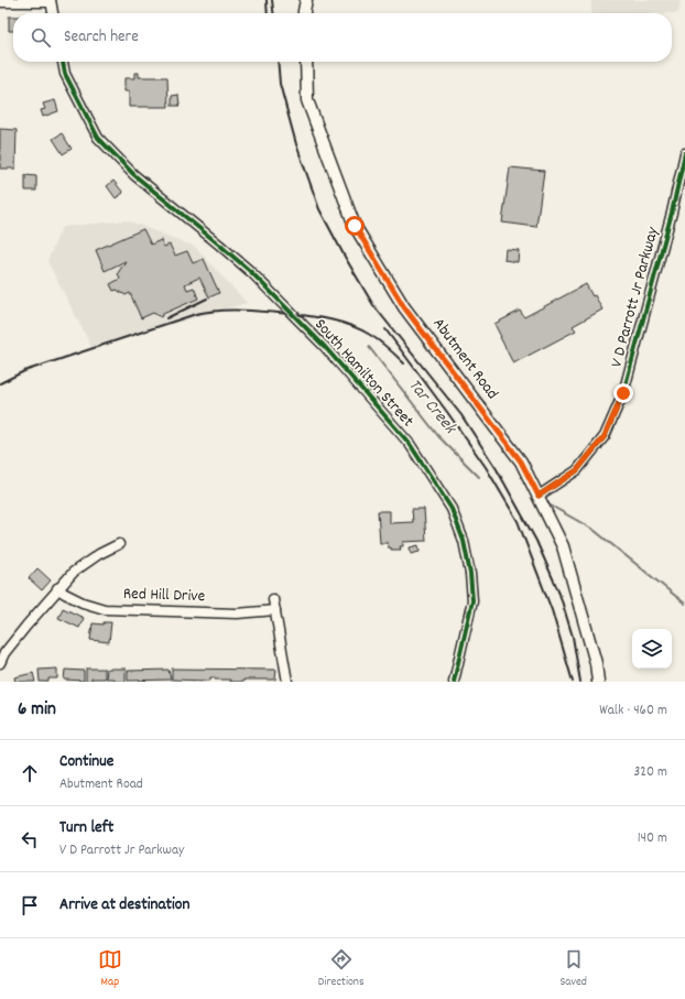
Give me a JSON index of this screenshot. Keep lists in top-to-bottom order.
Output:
{
  "streets": {
    "main road": ["Abutment Road"],
    "street": ["V D Parrott Jr Parkway", "South Hamilton Street", "Red Hill Drive"]
  },
  "crossings": [
    ["V D Parrott Jr Parkway", "Abutment Road"]
  ],
  "water": ["Tar Creek"],
  "page": {
    "search": "Search here",
    "heading": ["6 min", "Walk · 460 m"],
    "list": [
      ["Continue", "Abutment Road", "320 m"],
      ["Turn left", "V D Parrott Jr Parkway", "140 m"],
      "Arrive at destination"
    ],
    "nav": ["Map", "Directions", "Saved"]
  }
}
